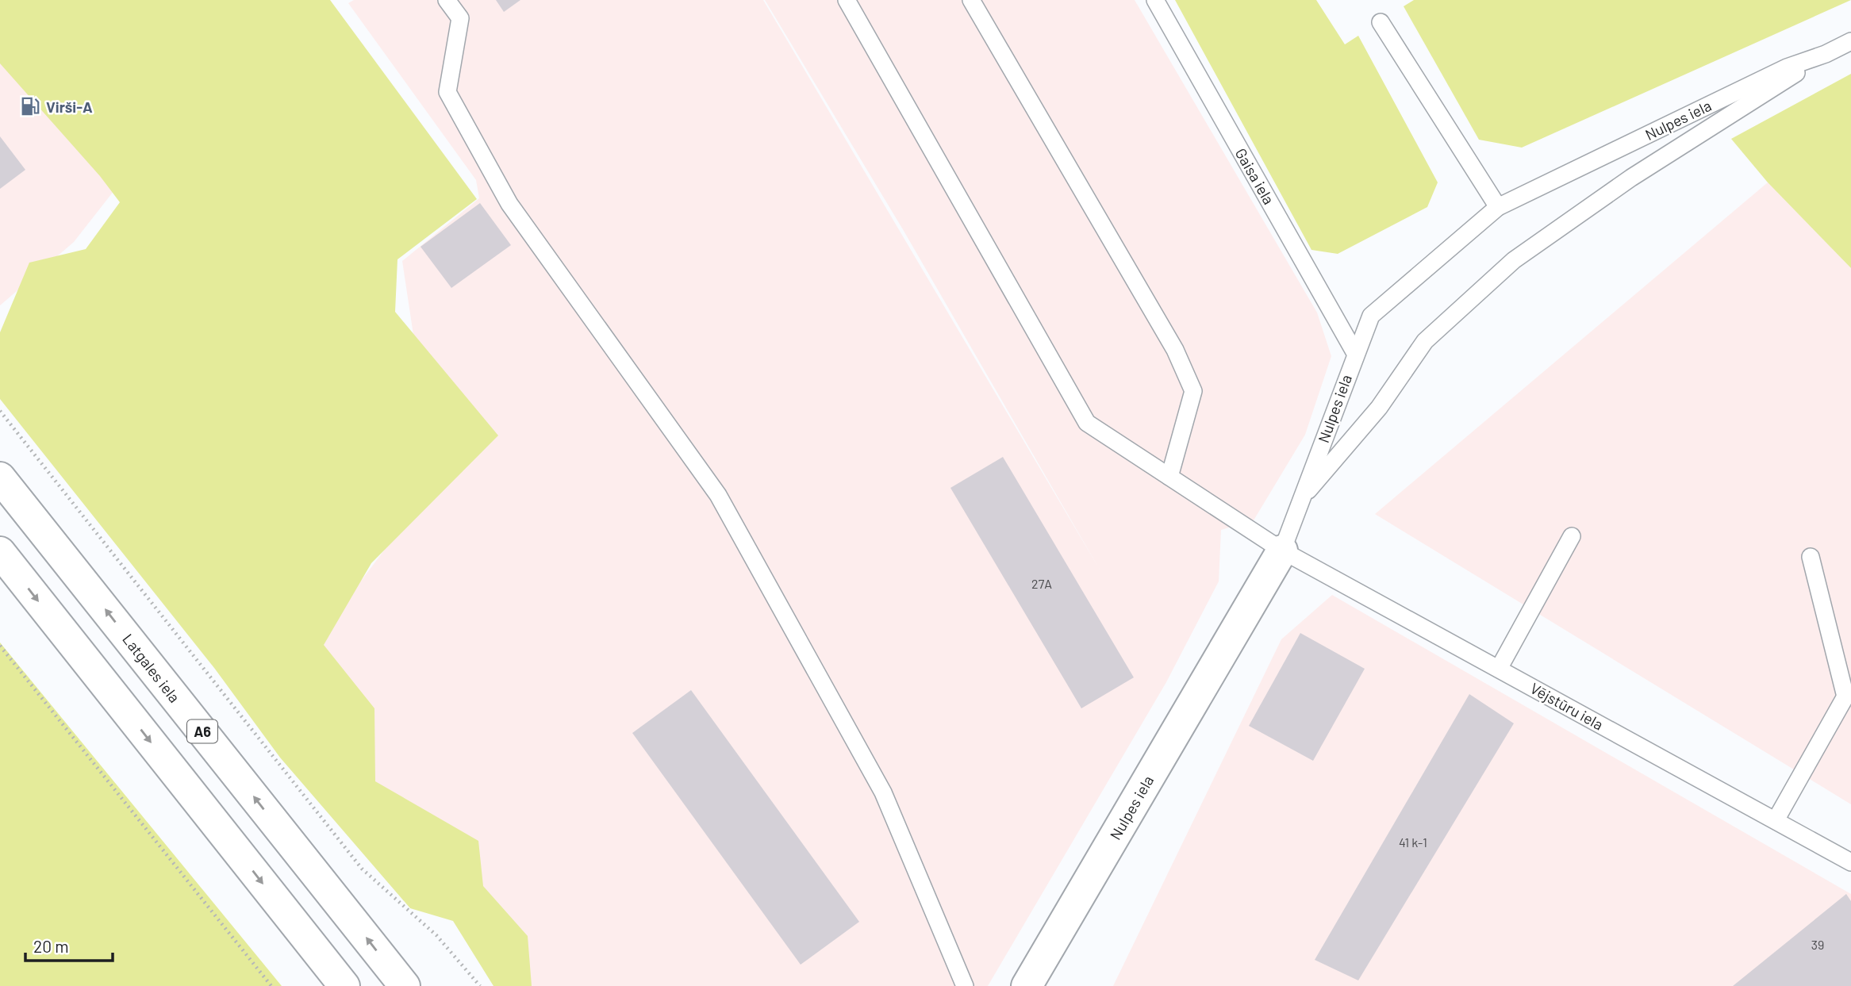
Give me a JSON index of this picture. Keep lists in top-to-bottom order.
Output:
{
  "streets": {
    "main road": ["Nulpes iela", "Latgales iela", "A6"],
    "lane": ["Gaisa iela", "Vējstūru iela"]
  },
  "crossings": [
    ["Nulpes iela", "Gaisa iela"],
    ["Nulpes iela", "Vējstūru iela"]
  ],
  "places": {
    "fuel station": ["Virši-A"]
  },
  "house_numbers": ["27A", "41 k-1", "39"],
  "scale_bar": "20 m"
}
